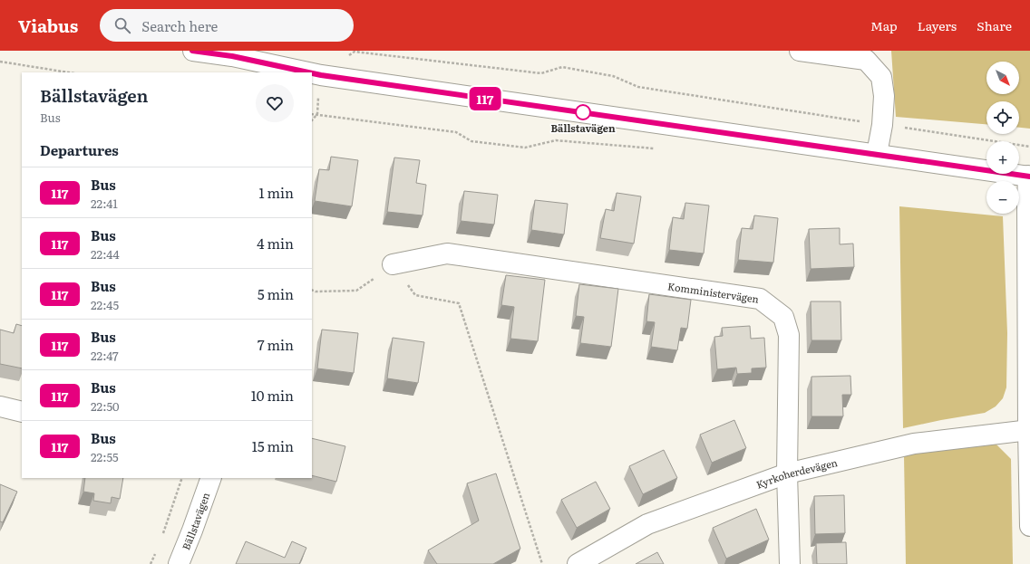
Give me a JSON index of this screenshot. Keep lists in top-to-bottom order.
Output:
{
  "streets": {
    "street": ["Komministervägen", "Kyrkoherdevägen", "Bällstavägen"]
  },
  "crossings": [
    ["Komministervägen", "Kyrkoherdevägen"]
  ],
  "places": ["Bällstavägen"],
  "lines": ["bus line 117"],
  "north": "bottom right",
  "page": {
    "header": "Viabus",
    "search": "Search here",
    "nav": ["Map", "Layers", "Share"],
    "on_map": "117",
    "map_buttons": ["+", "−"],
    "heading": [
      ["Bällstavägen", "Bus"],
      "Departures"
    ],
    "list": [
      {
        "mark": "117",
        "name": "Bus",
        "note": "22:41",
        "value": "1 min"
      },
      {
        "mark": "117",
        "name": "Bus",
        "note": "22:44",
        "value": "4 min"
      },
      {
        "mark": "117",
        "name": "Bus",
        "note": "22:45",
        "value": "5 min"
      },
      {
        "mark": "117",
        "name": "Bus",
        "note": "22:47",
        "value": "7 min"
      },
      {
        "mark": "117",
        "name": "Bus",
        "note": "22:50",
        "value": "10 min"
      },
      {
        "mark": "117",
        "name": "Bus",
        "note": "22:55",
        "value": "15 min"
      }
    ]
  }
}
